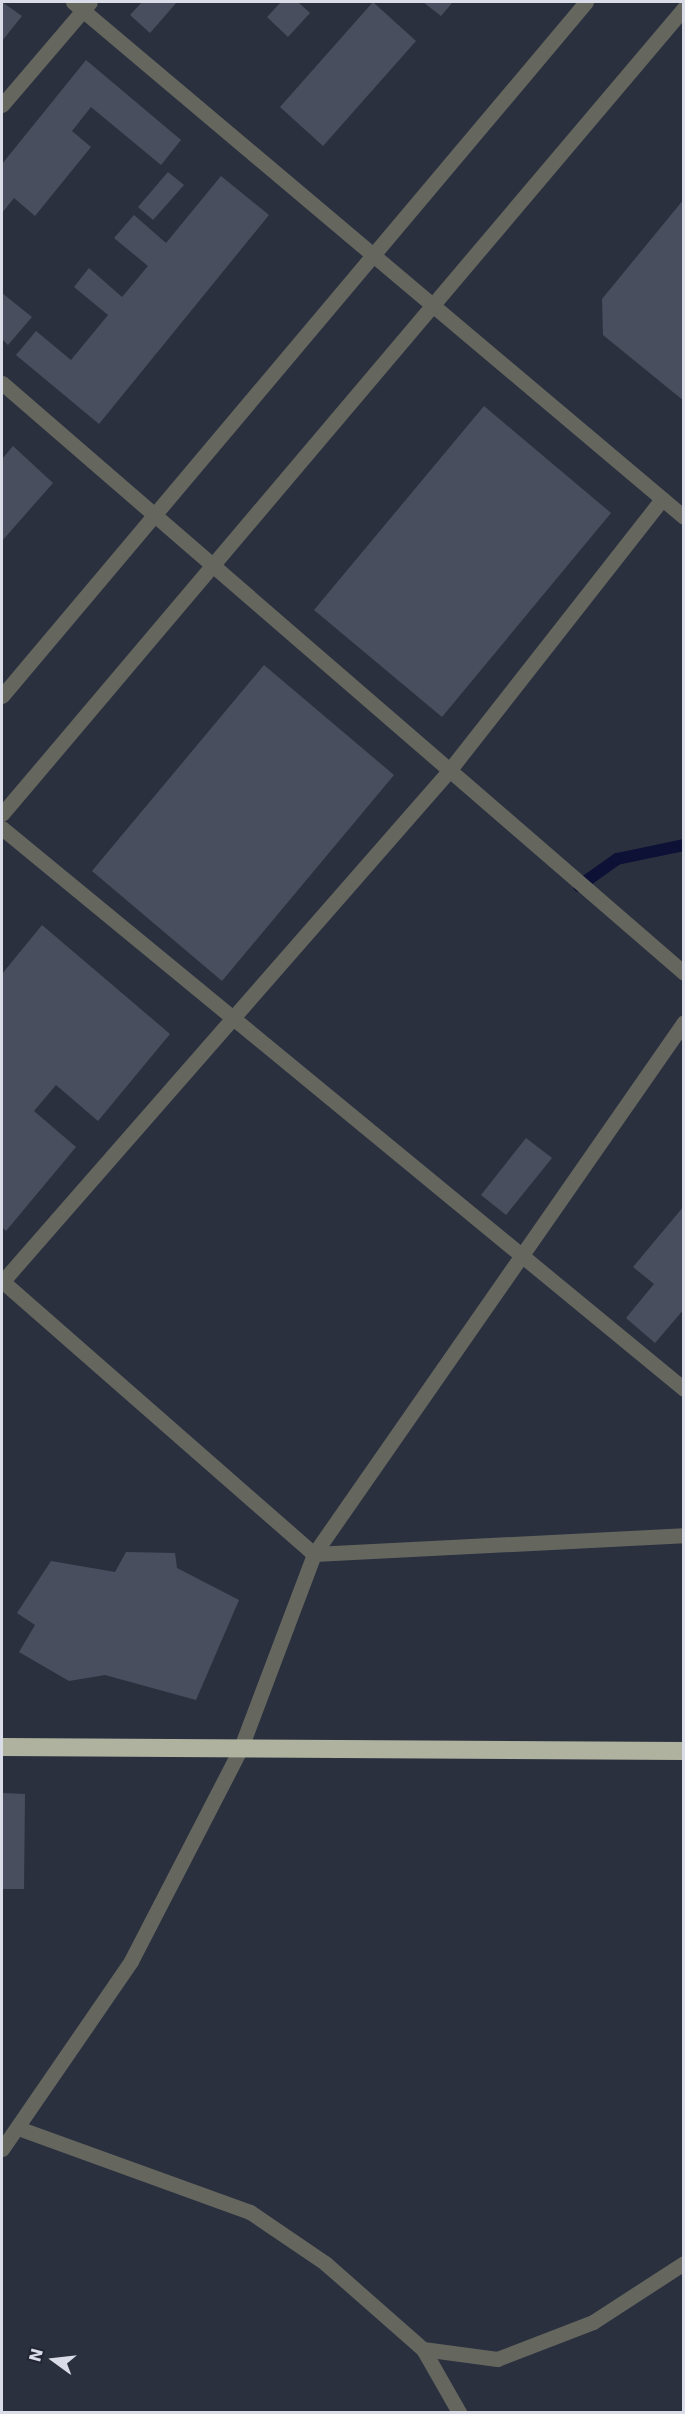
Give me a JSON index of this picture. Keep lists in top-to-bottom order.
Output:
{
  "north": "left"
}
